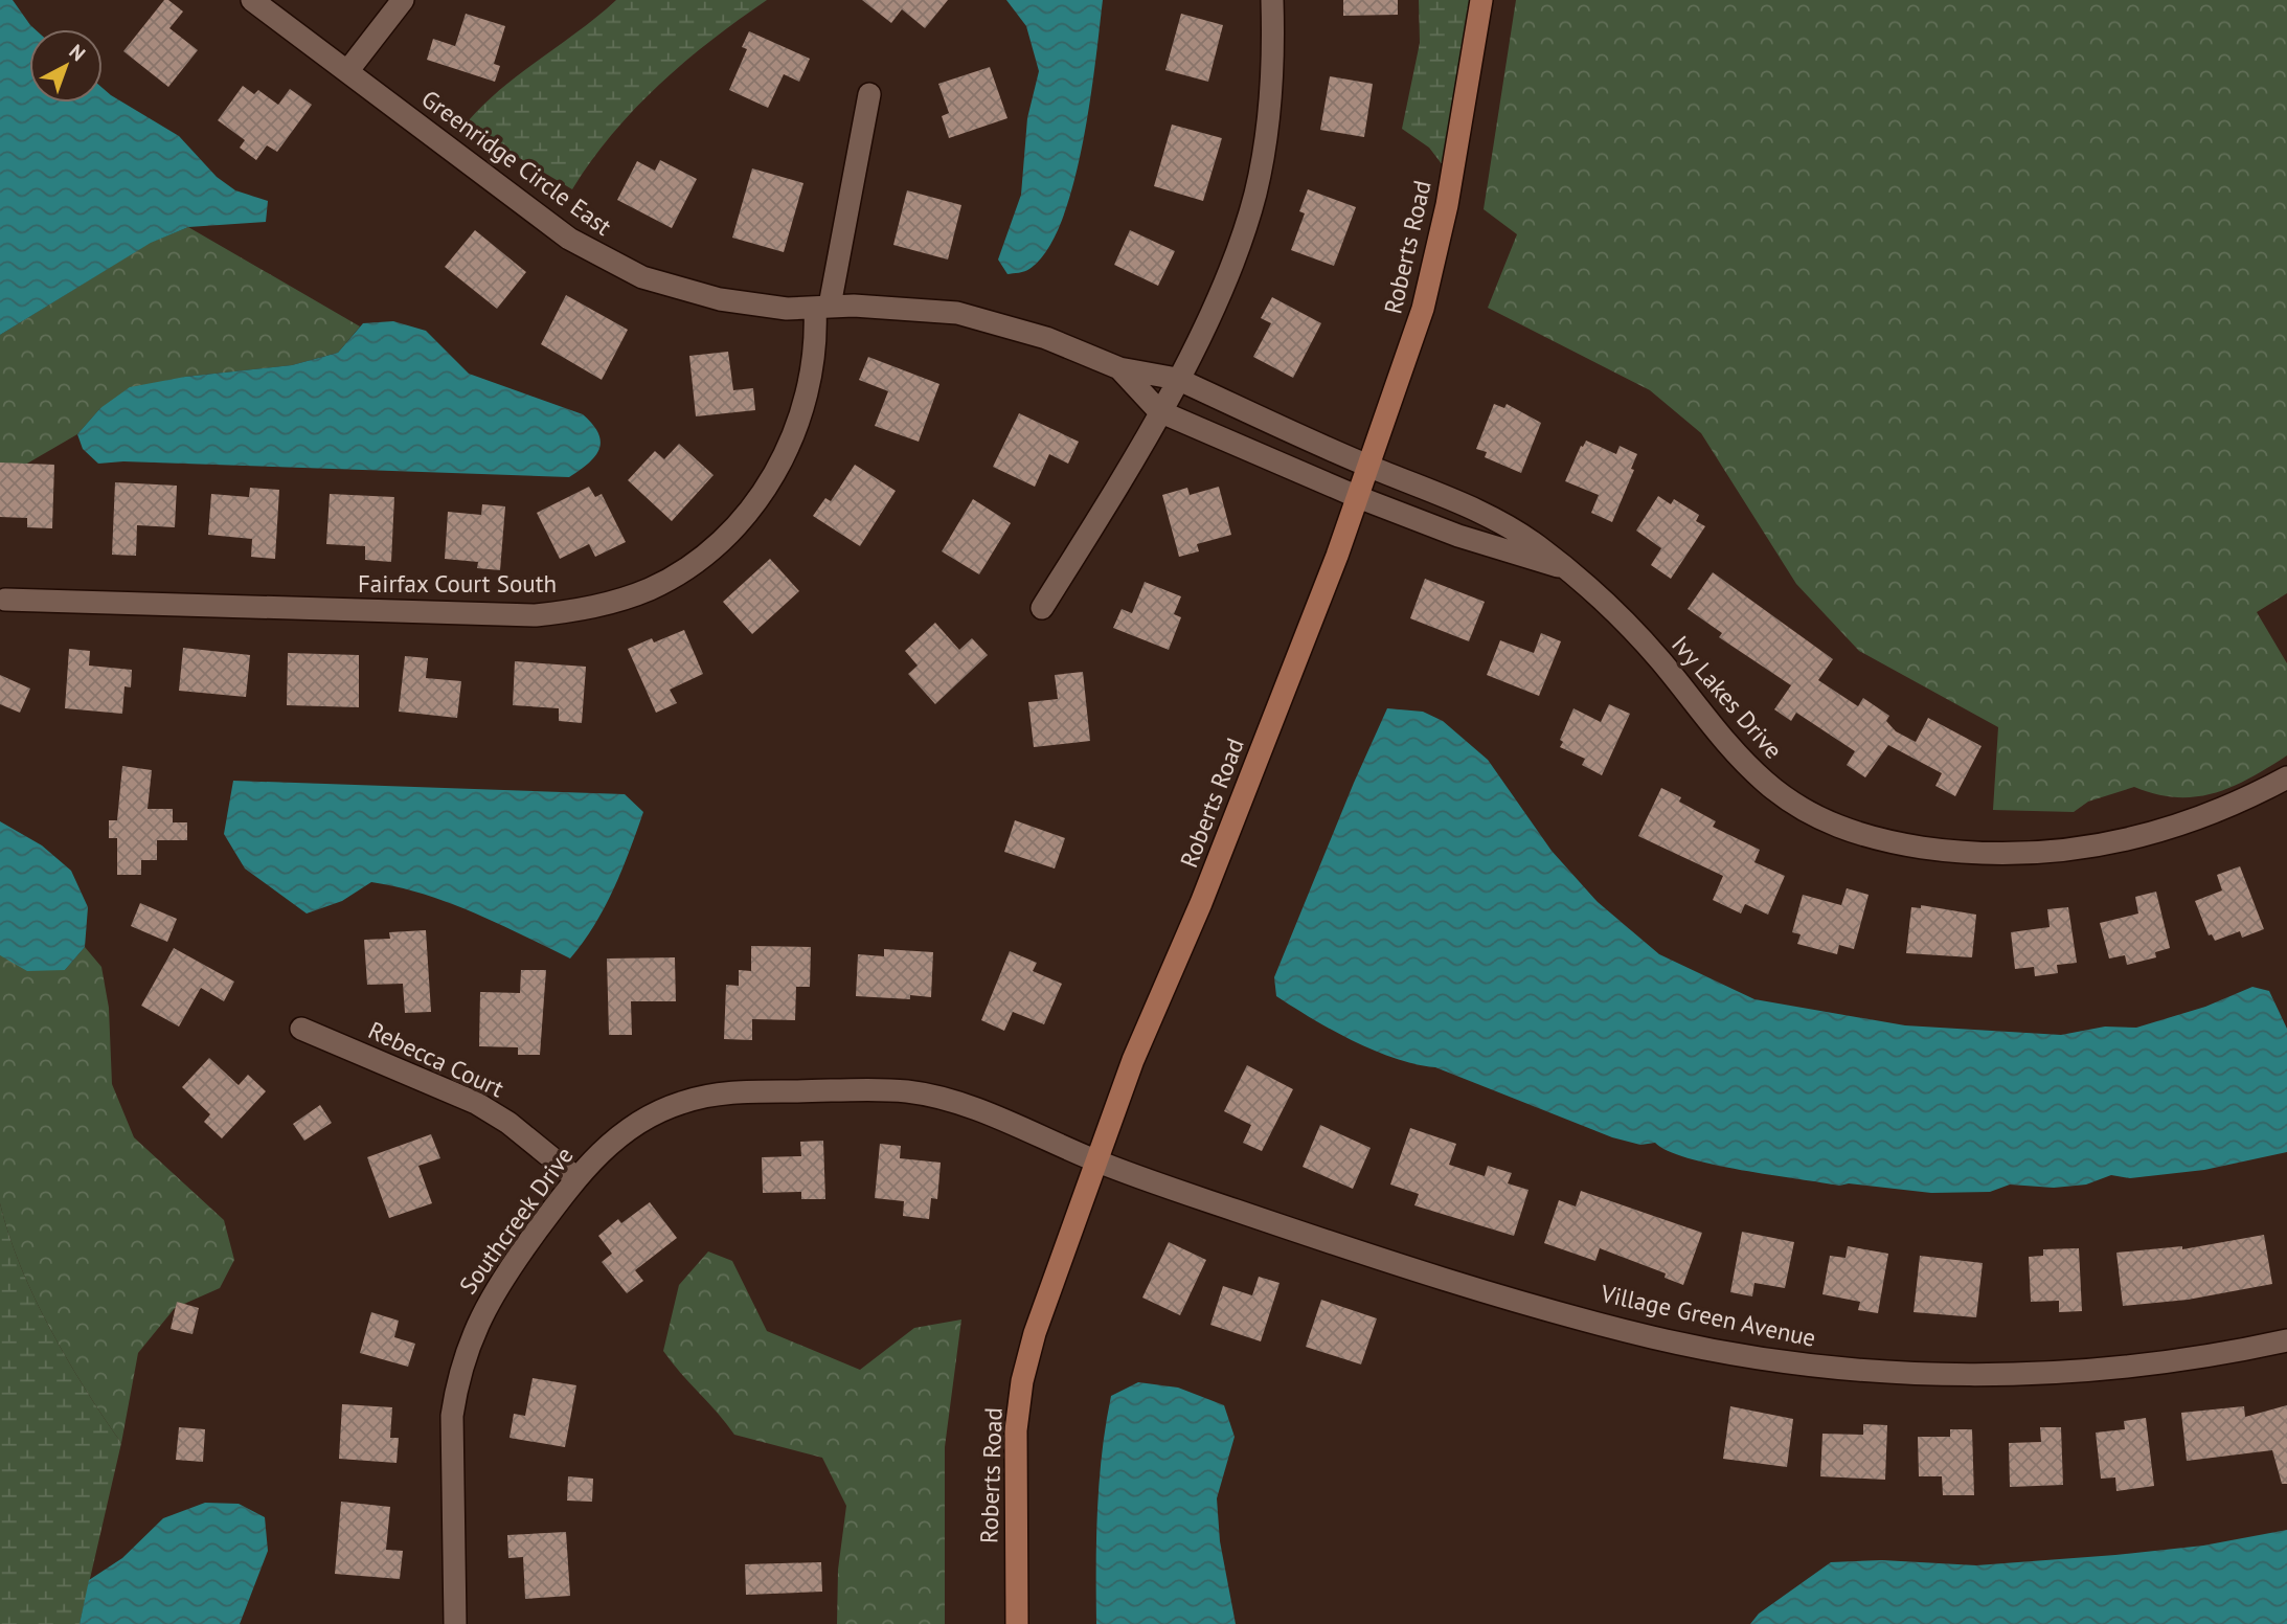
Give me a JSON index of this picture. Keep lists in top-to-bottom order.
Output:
{
  "streets": {
    "main road": ["Roberts Road"],
    "street": [
      "Greenridge Circle East",
      "Fairfax Court South",
      "Ivy Lakes Drive",
      "Rebecca Court",
      "Southcreek Drive",
      "Village Green Avenue"
    ]
  },
  "crossings": [
    ["Greenridge Circle East", "Roberts Road"],
    ["Greenridge Circle East", "Fairfax Court South"],
    ["Greenridge Circle East", "Ivy Lakes Drive"],
    ["Roberts Road", "Ivy Lakes Drive"],
    ["Roberts Road", "Southcreek Drive"],
    ["Roberts Road", "Village Green Avenue"],
    ["Rebecca Court", "Southcreek Drive"],
    ["Southcreek Drive", "Village Green Avenue"]
  ],
  "north": "top right"
}
